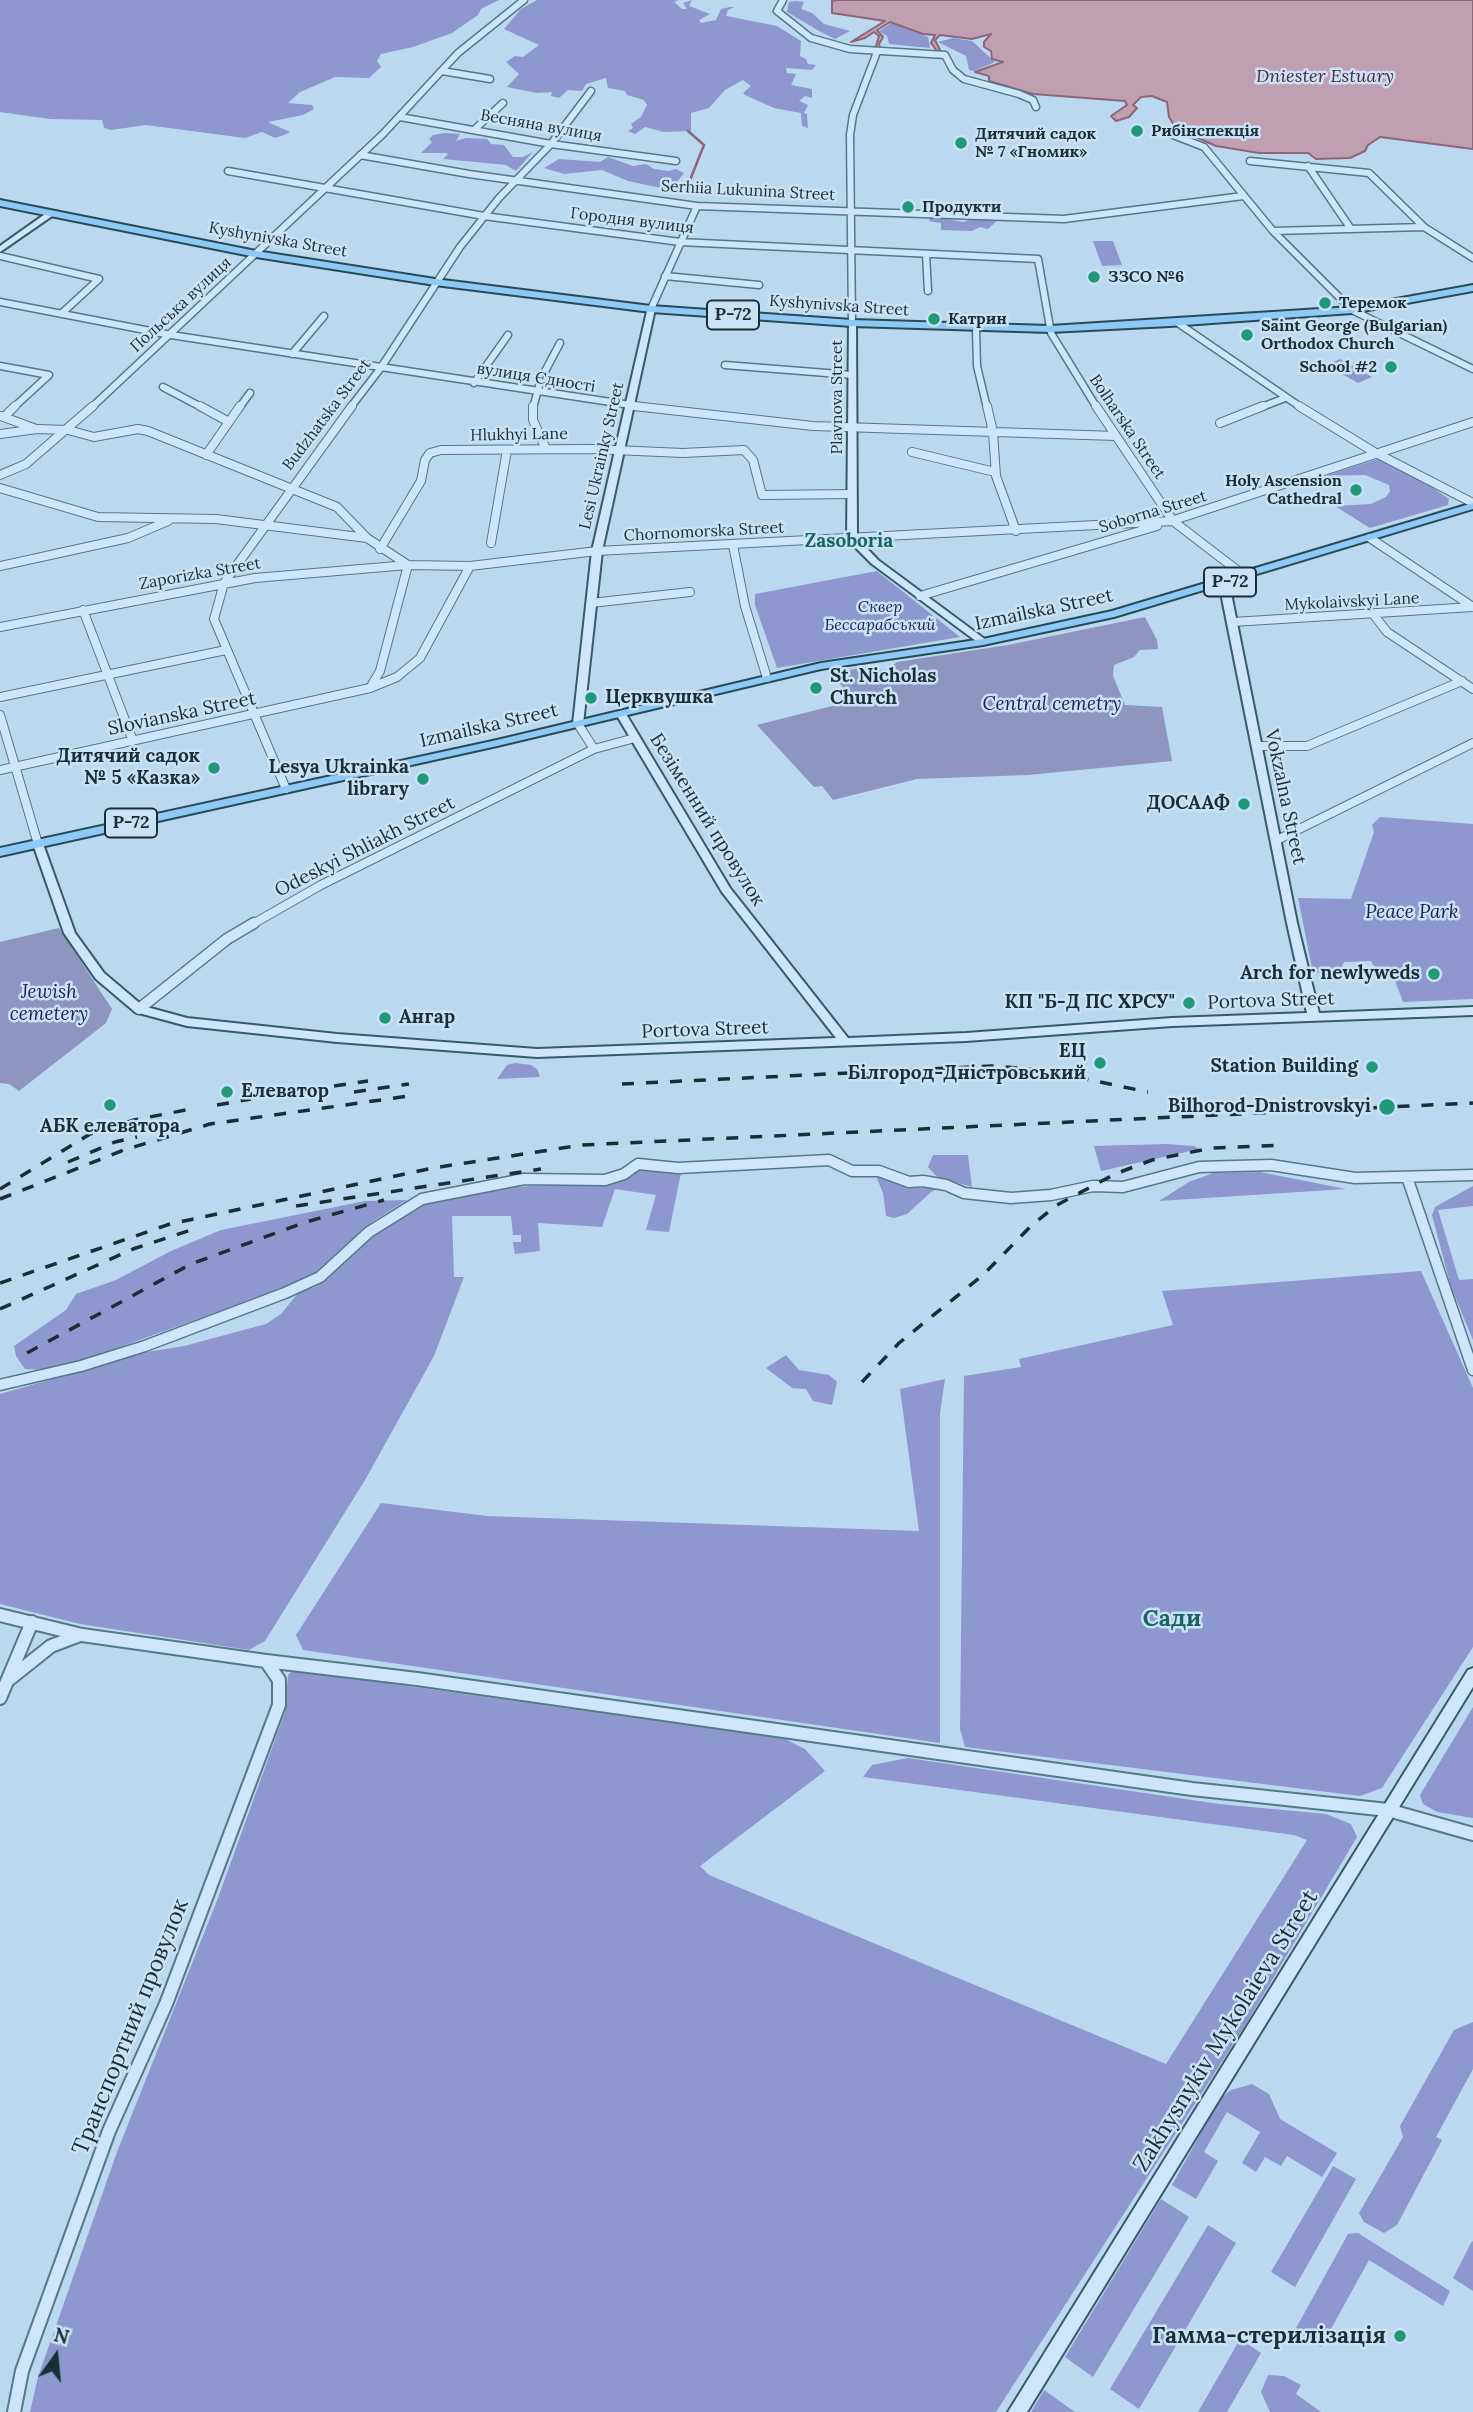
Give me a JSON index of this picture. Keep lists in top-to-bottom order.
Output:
{
  "streets": {
    "main road": ["Kyshynivska Street", "Р-72", "Izmailska Street"],
    "street": [
      "Весняна вулиця",
      "Serhiia Lukunina Street",
      "Городня вулиця",
      "Польська вулиця",
      "вулиця Єдності",
      "Plavnova Street",
      "Budzhatska Street",
      "Bolharska Street",
      "Hlukhyi Lane",
      "Lesi Ukrainky Street",
      "Soborna Street",
      "Chornomorska Street",
      "Zaporizka Street",
      "Mykolaivskyi Lane",
      "Slovianska Street",
      "Vokzalna Street",
      "Безіменний провулок",
      "Odeskyi Shliakh Street",
      "Portova Street",
      "Транспортний провулок",
      "Zakhysnykiv Mykolaieva Street"
    ]
  },
  "crossings": [
    ["Весняна вулиця", "Польська вулиця"],
    ["Весняна вулиця", "Budzhatska Street"],
    ["Serhiia Lukunina Street", "Польська вулиця"],
    ["Serhiia Lukunina Street", "Plavnova Street"],
    ["Serhiia Lukunina Street", "Budzhatska Street"],
    ["Serhiia Lukunina Street", "Lesi Ukrainky Street"],
    ["Городня вулиця", "Польська вулиця"],
    ["Городня вулиця", "Plavnova Street"],
    ["Городня вулиця", "Budzhatska Street"],
    ["Городня вулиця", "Bolharska Street"],
    ["Городня вулиця", "Lesi Ukrainky Street"],
    ["Kyshynivska Street", "Польська вулиця"],
    ["Kyshynivska Street", "Plavnova Street"],
    ["Kyshynivska Street", "Budzhatska Street"],
    ["Kyshynivska Street", "Bolharska Street"],
    ["Kyshynivska Street", "Lesi Ukrainky Street"],
    ["Польська вулиця", "вулиця Єдності"],
    ["Польська вулиця", "Chornomorska Street"],
    ["вулиця Єдності", "Plavnova Street"],
    ["вулиця Єдності", "Budzhatska Street"],
    ["вулиця Єдності", "Bolharska Street"],
    ["вулиця Єдності", "Lesi Ukrainky Street"],
    ["Plavnova Street", "Hlukhyi Lane"],
    ["Plavnova Street", "Chornomorska Street"],
    ["Budzhatska Street", "Chornomorska Street"],
    ["Budzhatska Street", "Zaporizka Street"],
    ["Budzhatska Street", "Izmailska Street"],
    ["Budzhatska Street", "Slovianska Street"],
    ["Bolharska Street", "Soborna Street"],
    ["Bolharska Street", "Chornomorska Street"],
    ["Bolharska Street", "Izmailska Street"],
    ["Hlukhyi Lane", "Lesi Ukrainky Street"],
    ["Hlukhyi Lane", "Chornomorska Street"],
    ["Lesi Ukrainky Street", "Chornomorska Street"],
    ["Lesi Ukrainky Street", "Izmailska Street"],
    ["Soborna Street", "Chornomorska Street"],
    ["Chornomorska Street", "Zaporizka Street"],
    ["Chornomorska Street", "Slovianska Street"],
    ["Mykolaivskyi Lane", "Vokzalna Street"],
    ["Izmailska Street", "Vokzalna Street"],
    ["Izmailska Street", "Безіменний провулок"],
    ["Izmailska Street", "Portova Street"],
    ["Vokzalna Street", "Portova Street"],
    ["Безіменний провулок", "Odeskyi Shliakh Street"],
    ["Безіменний провулок", "Portova Street"],
    ["Odeskyi Shliakh Street", "Portova Street"]
  ],
  "districts": ["Zasoboria", "Сади"],
  "water": ["Dniester Estuary"],
  "parks": [
    "Сквер Бессарабський",
    "Central cemetry",
    "Peace Park",
    "Jewish cemetery"
  ],
  "places": [
    "Рибінспекція",
    "Дитячий садок № 7 «Гномик»",
    "Продукти",
    "ЗЗСО №6",
    "Теремок",
    "Катрин",
    "Saint George (Bulgarian) Orthodox Church",
    "School #2",
    "Holy Ascension Cathedral",
    "St. Nicholas Church",
    "Церквушка",
    "Дитячий садок № 5 «Казка»",
    "Lesya Ukrainka library",
    "ДОСААФ",
    "Arch for newlyweds",
    "КП \"Б-Д ПС ХРСУ\"",
    "Ангар",
    "ЕЦ Білгород-Дністровський",
    "Station Building",
    "Елеватор",
    "АБК елеватора",
    "Bilhorod-Dnistrovskyi",
    "Гамма-стерилізація"
  ],
  "north": "top"
}
